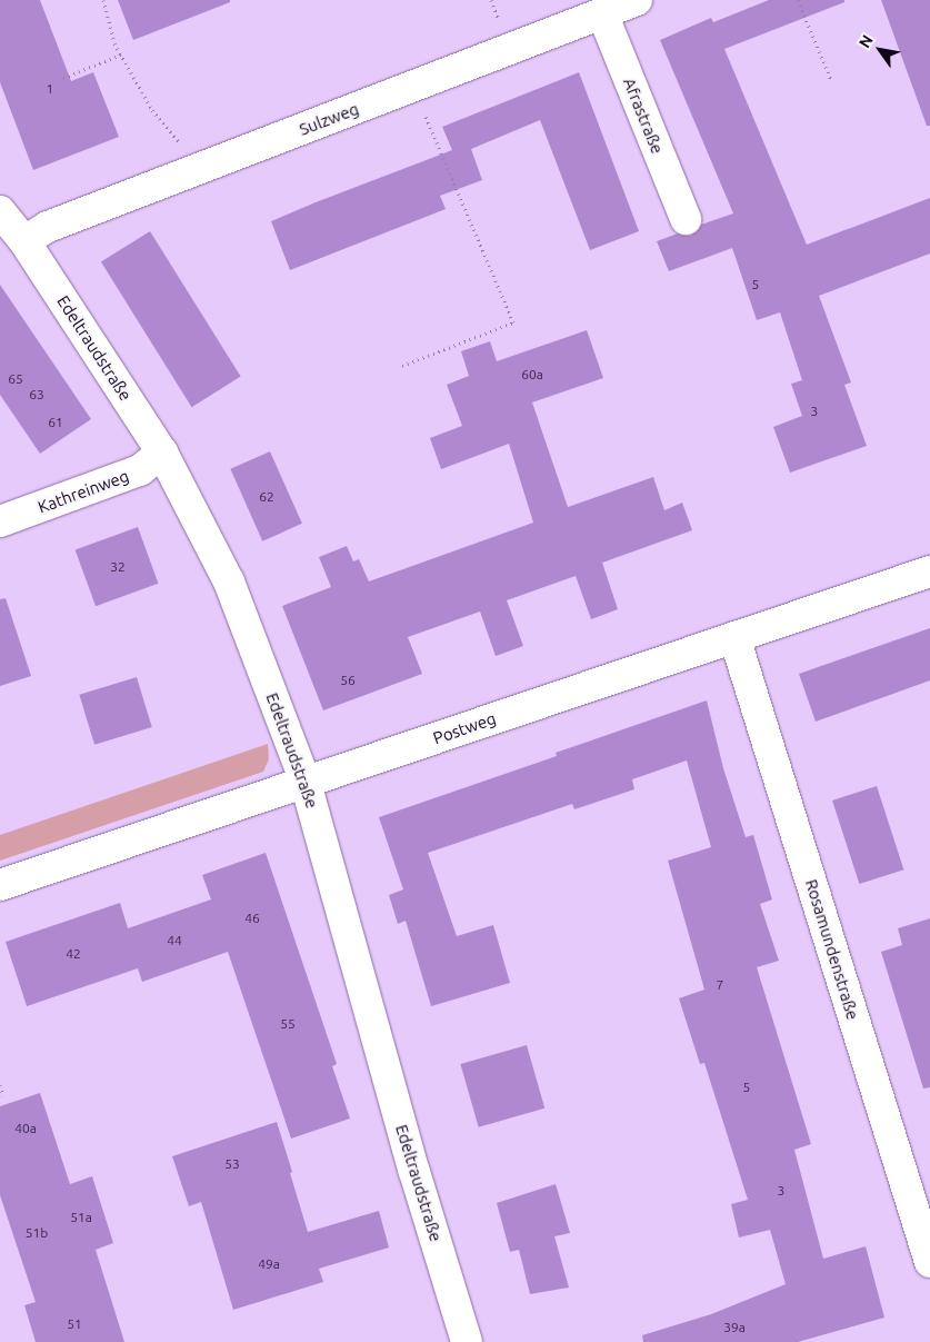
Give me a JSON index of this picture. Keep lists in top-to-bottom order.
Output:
{
  "streets": {
    "street": [
      "Afrastraße",
      "Sulzweg",
      "Edeltraudstraße",
      "Kathreinweg",
      "Postweg",
      "Rosamundenstraße"
    ]
  },
  "crossings": [
    ["Afrastraße", "Sulzweg"],
    ["Sulzweg", "Edeltraudstraße"],
    ["Edeltraudstraße", "Kathreinweg"],
    ["Edeltraudstraße", "Postweg"],
    ["Postweg", "Rosamundenstraße"]
  ],
  "house_numbers": [
    "1",
    "5",
    "60a",
    "65",
    "63",
    "3",
    "61",
    "62",
    "32",
    "56",
    "46",
    "44",
    "42",
    "7",
    "55",
    "5",
    "40a",
    "53",
    "3",
    "51a",
    "51b",
    "49a",
    "51",
    "39a"
  ],
  "north": "top left"
}
